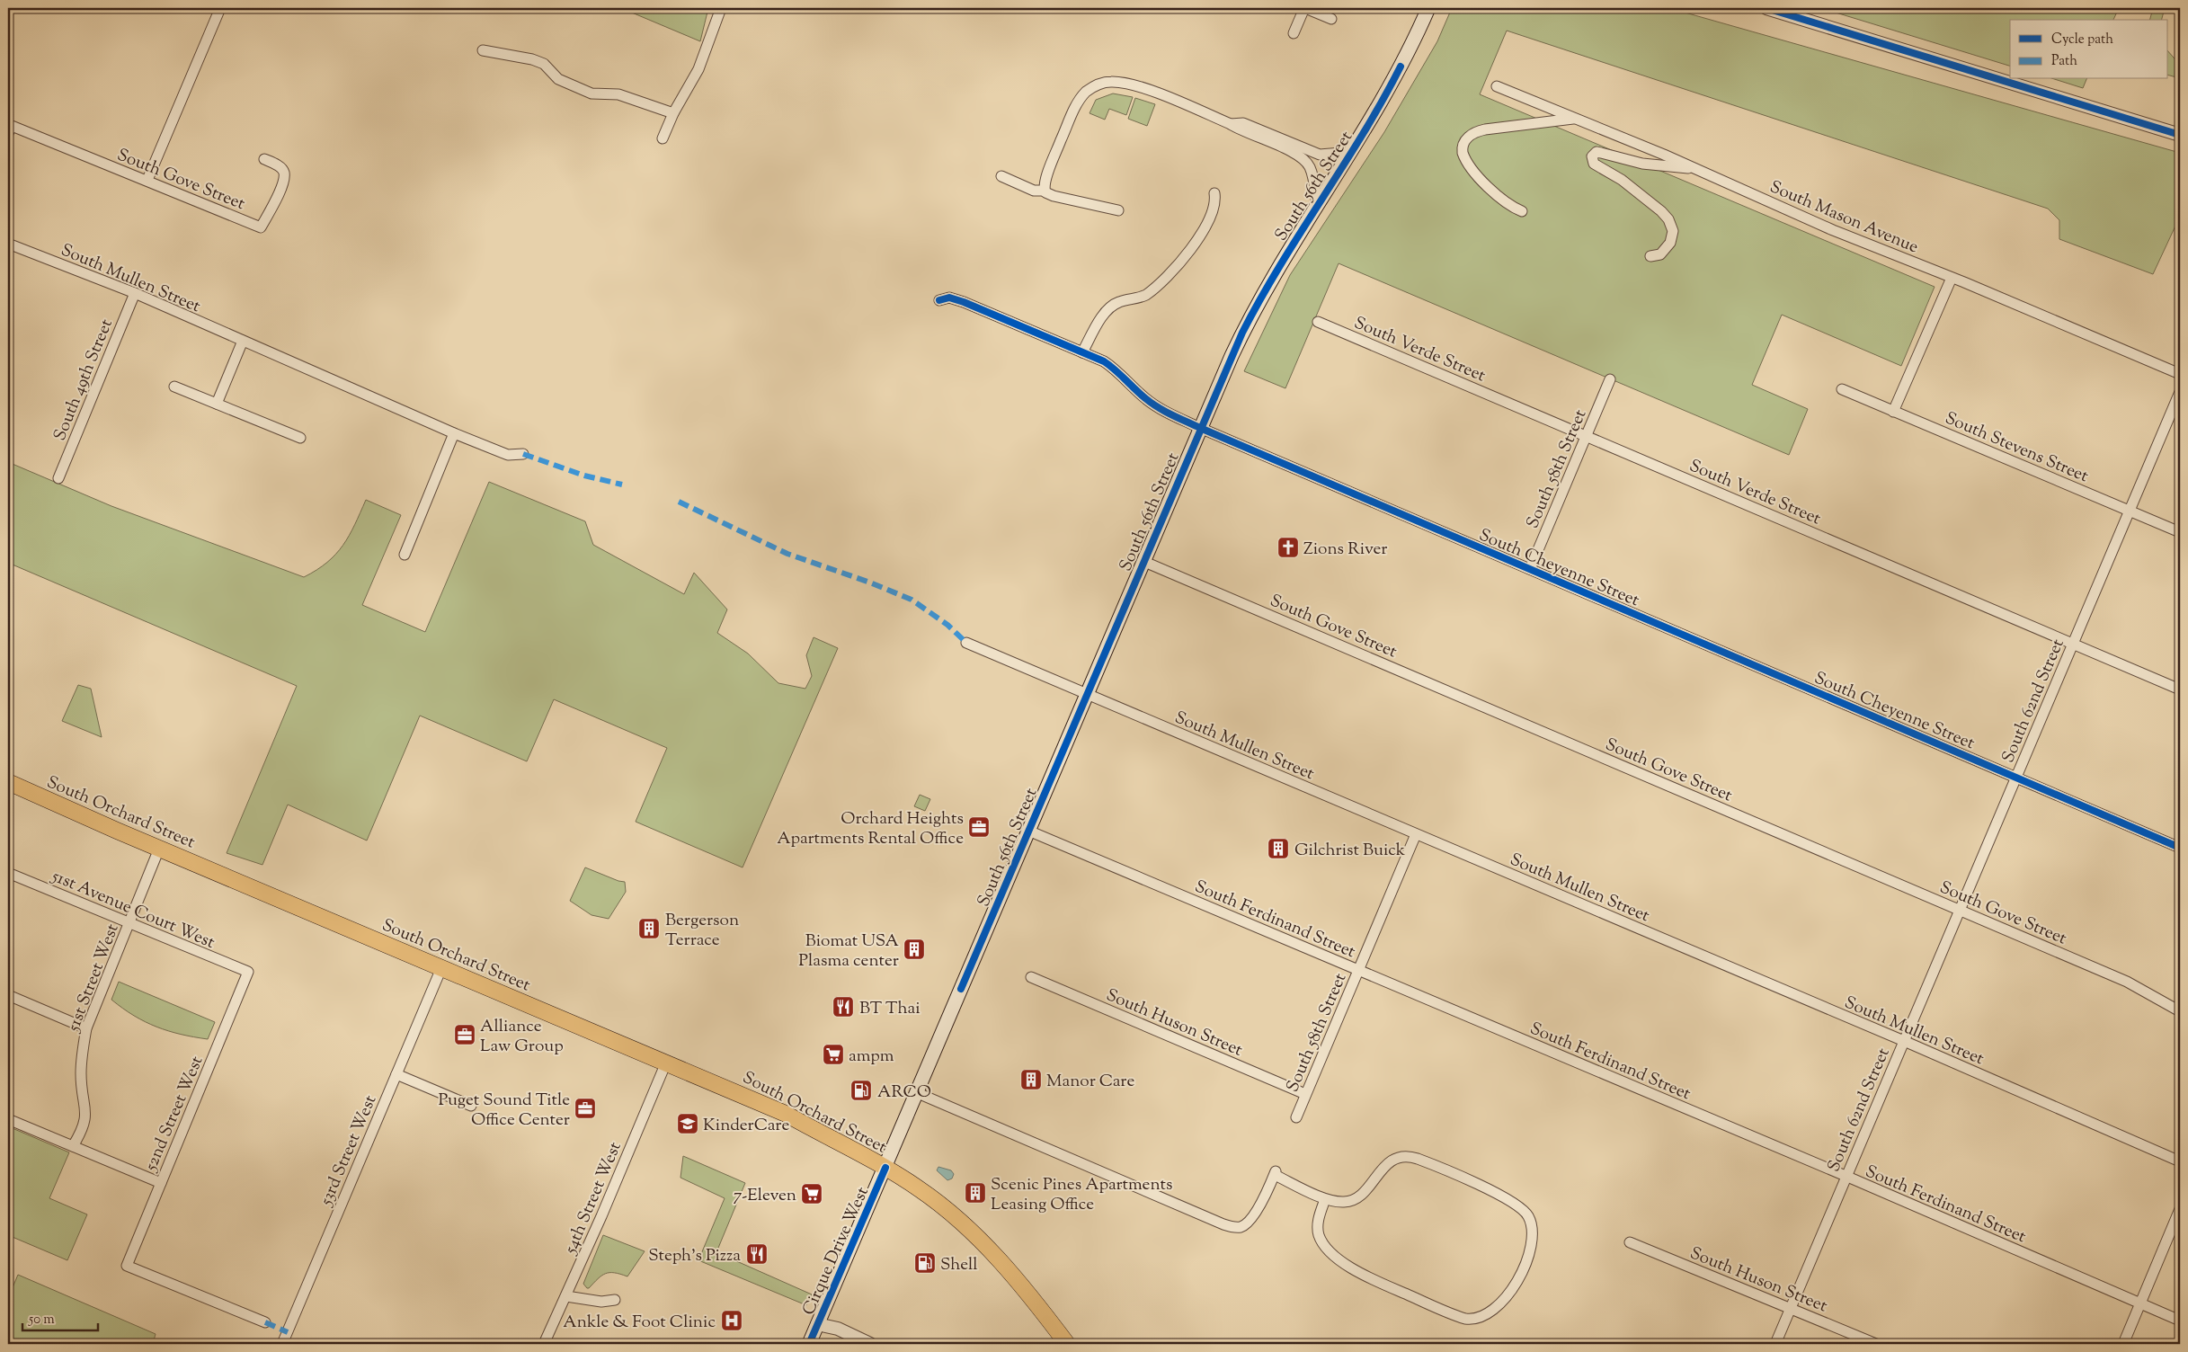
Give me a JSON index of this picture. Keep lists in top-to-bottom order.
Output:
{
  "streets": {
    "main road": ["South 56th Street", "South Orchard Street", "Cirque Drive West"],
    "street": [
      "South Gove Street",
      "South Mason Avenue",
      "South Mullen Street",
      "South Verde Street",
      "South 49th Street",
      "South Stevens Street",
      "South 58th Street",
      "South Cheyenne Street",
      "South 62nd Street",
      "51st Avenue Court West",
      "South Ferdinand Street",
      "51st Street West",
      "South Huson Street",
      "52nd Street West",
      "53rd Street West",
      "54th Street West"
    ]
  },
  "crossings": [
    ["South Gove Street", "South 56th Street"],
    ["South Gove Street", "South 62nd Street"],
    ["South 56th Street", "South Mullen Street"],
    ["South 56th Street", "South Cheyenne Street"],
    ["South 56th Street", "South Orchard Street"],
    ["South 56th Street", "South Ferdinand Street"],
    ["South 56th Street", "Cirque Drive West"],
    ["South Mullen Street", "South 49th Street"],
    ["South Mullen Street", "South 58th Street"],
    ["South Mullen Street", "South 62nd Street"],
    ["South Verde Street", "South 58th Street"],
    ["South Verde Street", "South 62nd Street"],
    ["South Stevens Street", "South 62nd Street"],
    ["South 58th Street", "South Cheyenne Street"],
    ["South 58th Street", "South Ferdinand Street"],
    ["South 58th Street", "South Huson Street"],
    ["South Cheyenne Street", "South 62nd Street"],
    ["South 62nd Street", "South Ferdinand Street"],
    ["South 62nd Street", "South Huson Street"],
    ["South Orchard Street", "51st Street West"],
    ["South Orchard Street", "53rd Street West"],
    ["South Orchard Street", "54th Street West"],
    ["South Orchard Street", "Cirque Drive West"],
    ["51st Avenue Court West", "51st Street West"],
    ["51st Avenue Court West", "52nd Street West"]
  ],
  "places": {
    "church": ["Zions River"],
    "office": ["Orchard Heights Apartments Rental Office", "Alliance Law Group", "Puget Sound Title Office Center"],
    "building": [
      "Gilchrist Buick",
      "Bergerson Terrace",
      "Biomat USA Plasma center",
      "Manor Care",
      "Scenic Pines Apartments Leasing Office"
    ],
    "restaurant": ["BT Thai", "Steph's Pizza"],
    "supermarket": ["ampm", "7-Eleven"],
    "fuel station": ["ARCO", "Shell"],
    "school or university": ["KinderCare"],
    "hospital": ["Ankle & Foot Clinic"]
  },
  "legend": ["Cycle path", "Path"],
  "scale_bar": "50 m"
}
